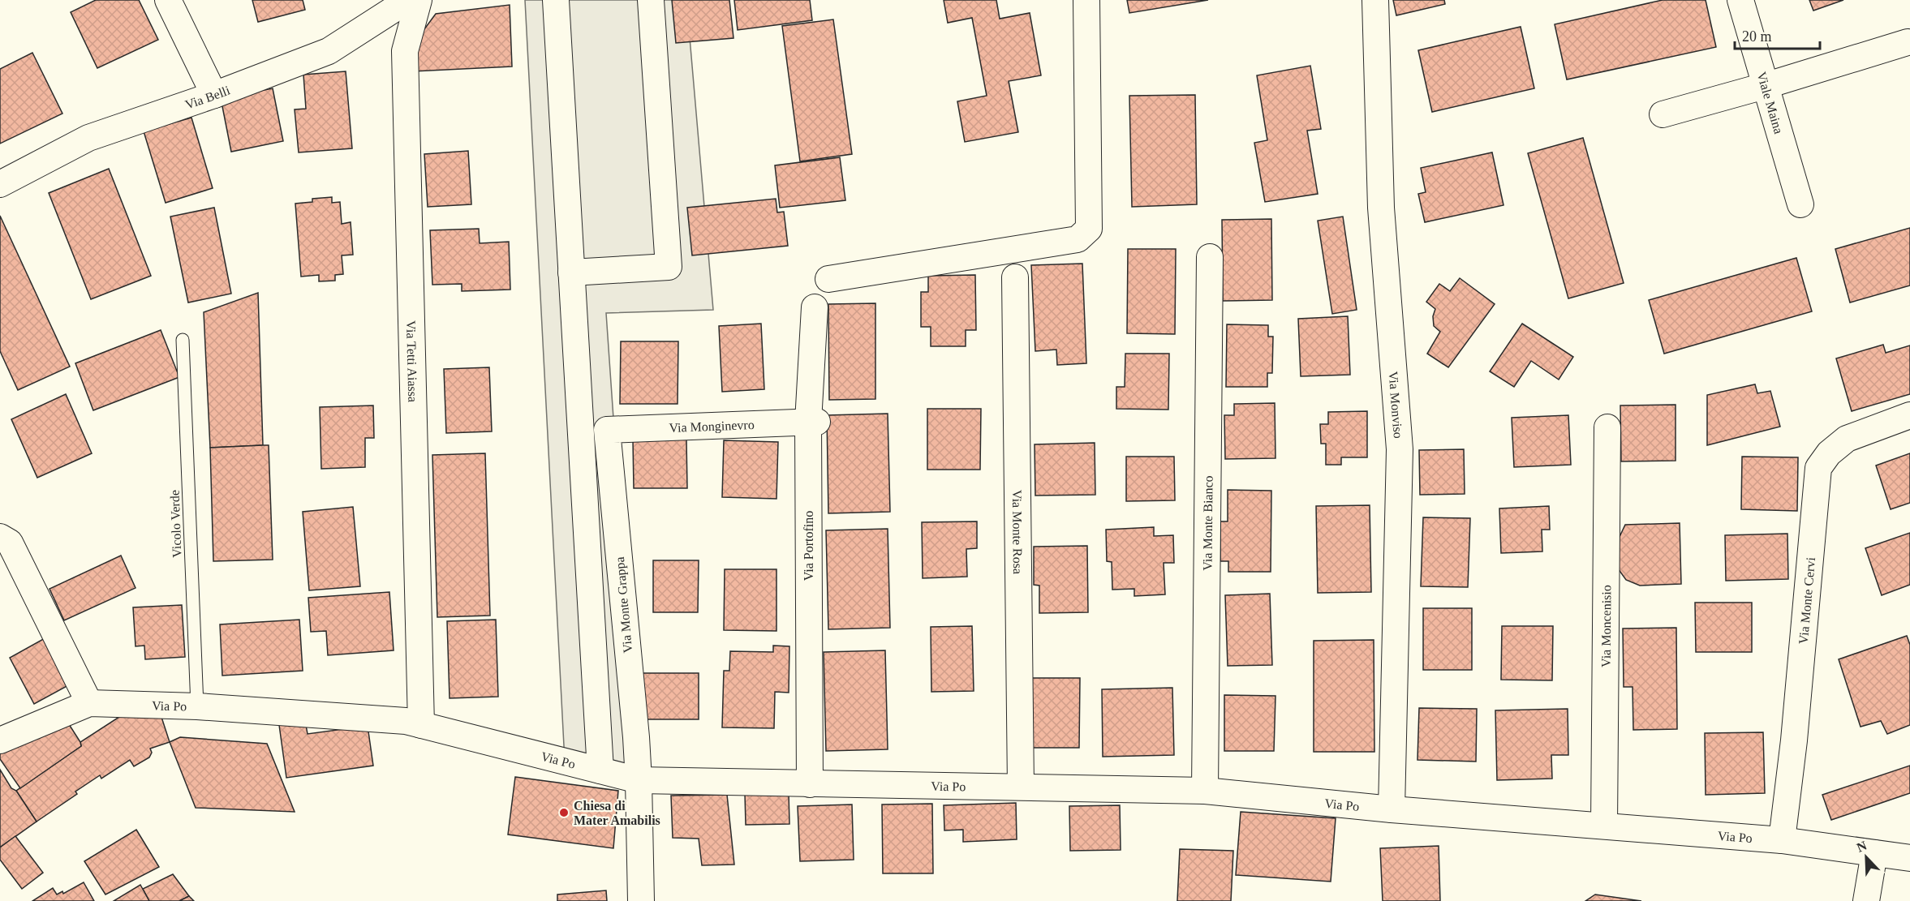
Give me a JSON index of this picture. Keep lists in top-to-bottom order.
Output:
{
  "streets": {
    "street": [
      "Via Belli",
      "Viale Maina",
      "Via Tetti Aiassa",
      "Via Monviso",
      "Via Monginevro",
      "Via Monte Bianco",
      "Via Monte Rosa",
      "Via Portofino",
      "Via Monte Cervi",
      "Via Monte Grappa",
      "Via Moncenisio",
      "Via Po"
    ],
    "lane": ["Vicolo Verde"]
  },
  "crossings": [
    ["Via Tetti Aiassa", "Via Po"],
    ["Via Monviso", "Via Po"],
    ["Via Monginevro", "Via Portofino"],
    ["Via Monginevro", "Via Monte Grappa"],
    ["Vicolo Verde", "Via Po"],
    ["Via Monte Bianco", "Via Po"],
    ["Via Monte Rosa", "Via Po"],
    ["Via Portofino", "Via Po"],
    ["Via Monte Cervi", "Via Po"],
    ["Via Monte Grappa", "Via Po"],
    ["Via Moncenisio", "Via Po"]
  ],
  "places": ["Chiesa di Mater Amabilis"],
  "scale_bar": "20 m",
  "north": "top left"
}
